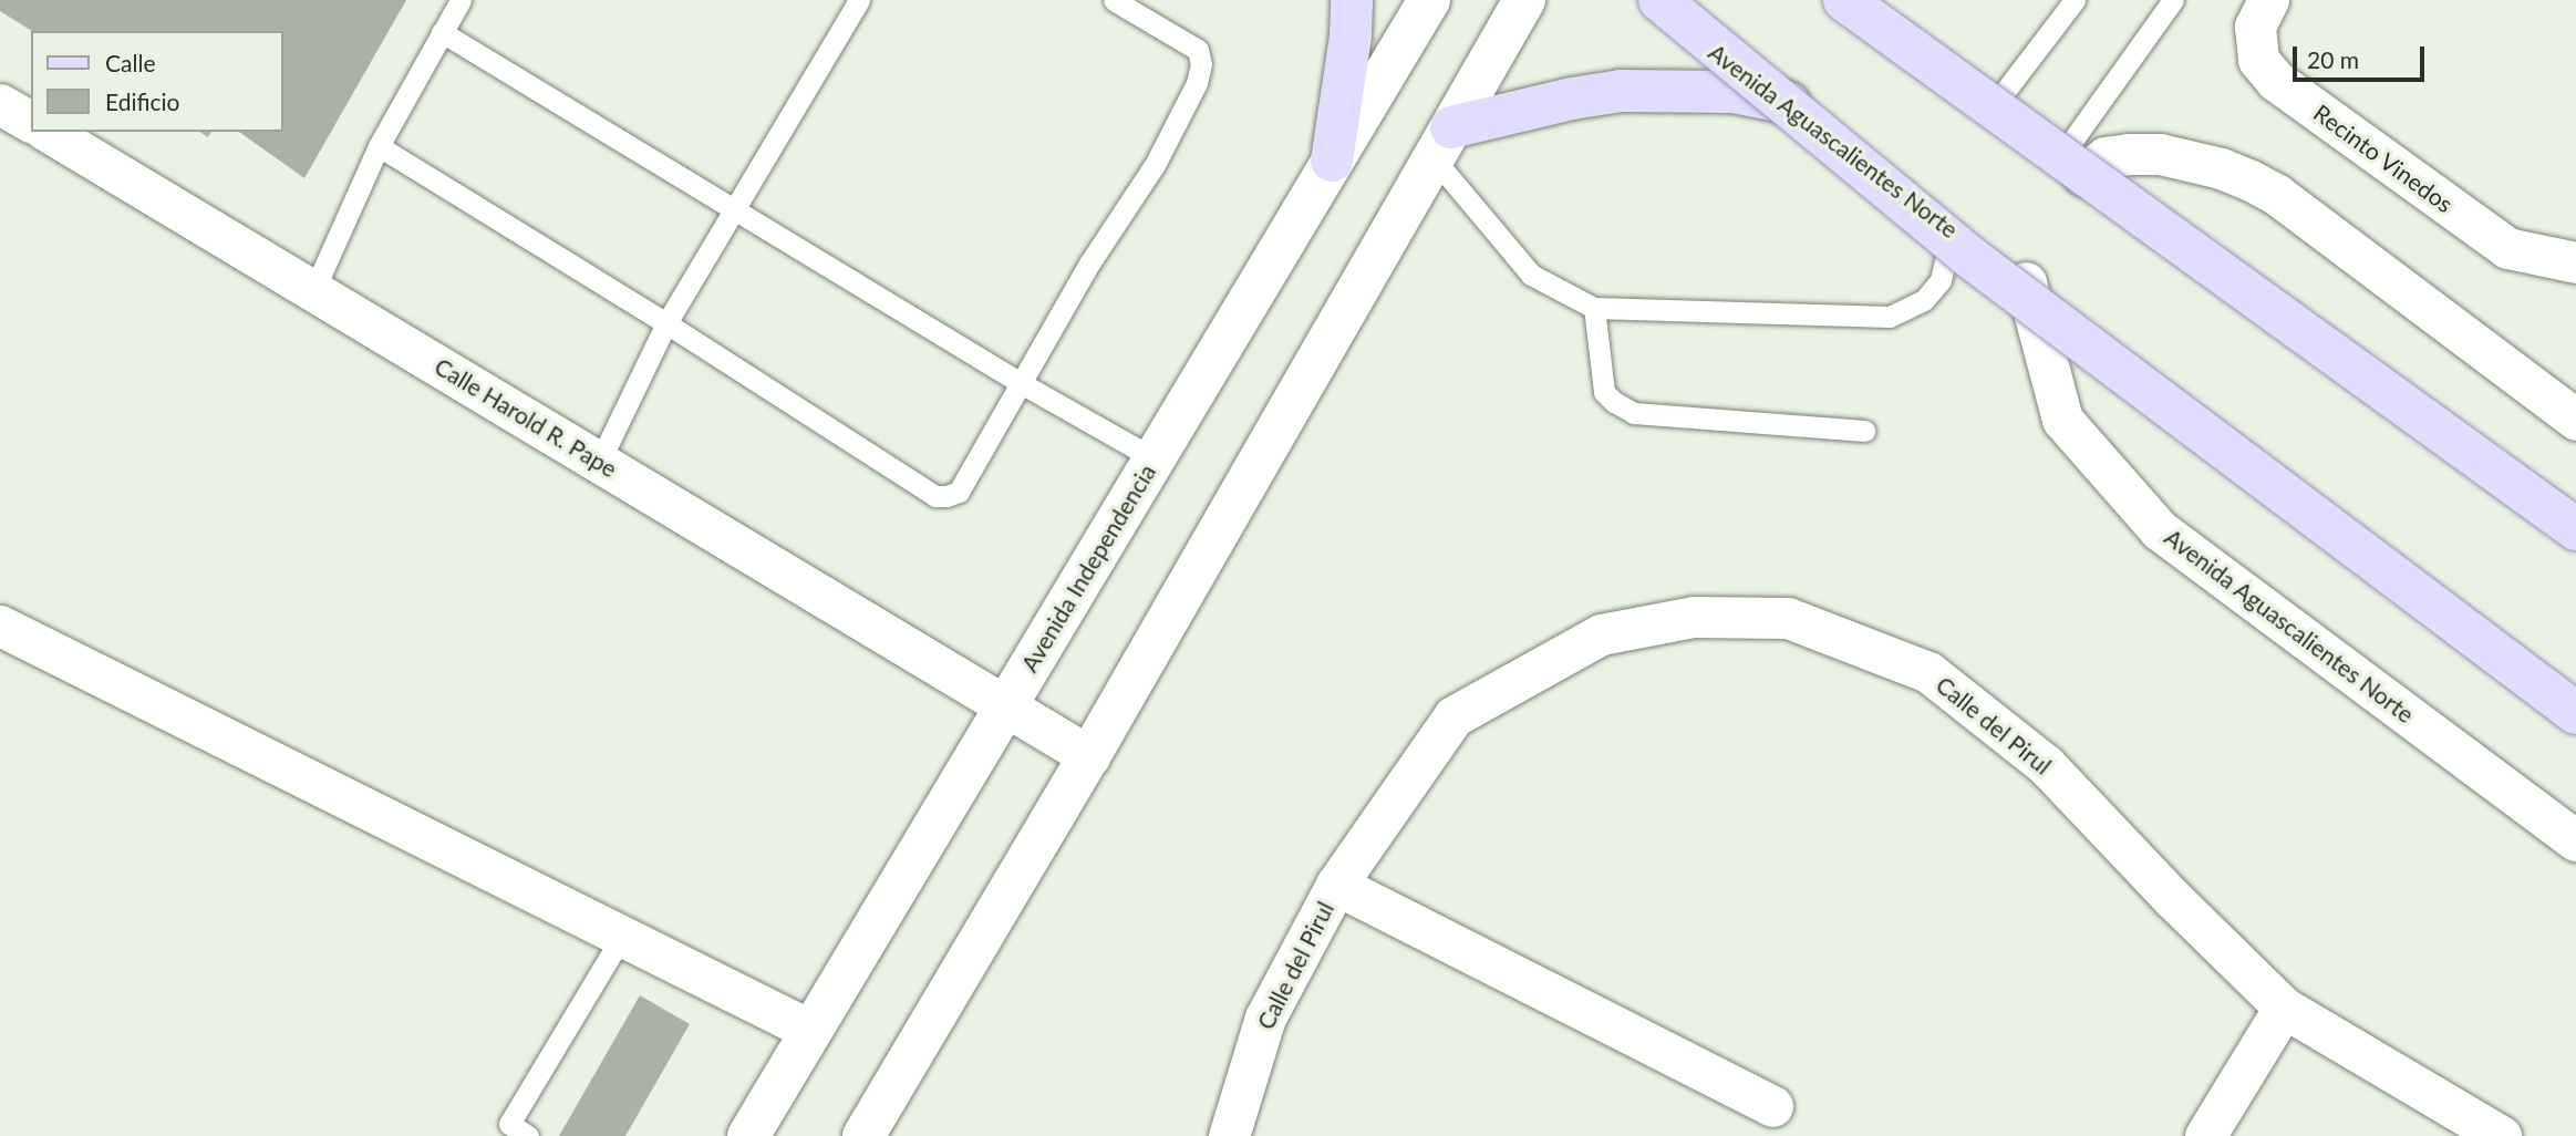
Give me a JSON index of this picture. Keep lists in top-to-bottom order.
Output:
{
  "streets": {
    "main road": ["Avenida Aguascalientes Norte", "Avenida Independencia"],
    "street": ["Recinto Vinedos", "Calle Harold R. Pape", "Calle del Pirul"]
  },
  "crossings": [
    ["Calle Harold R. Pape", "Avenida Independencia"]
  ],
  "legend": ["Calle", "Edificio"],
  "scale_bar": "20 m"
}
